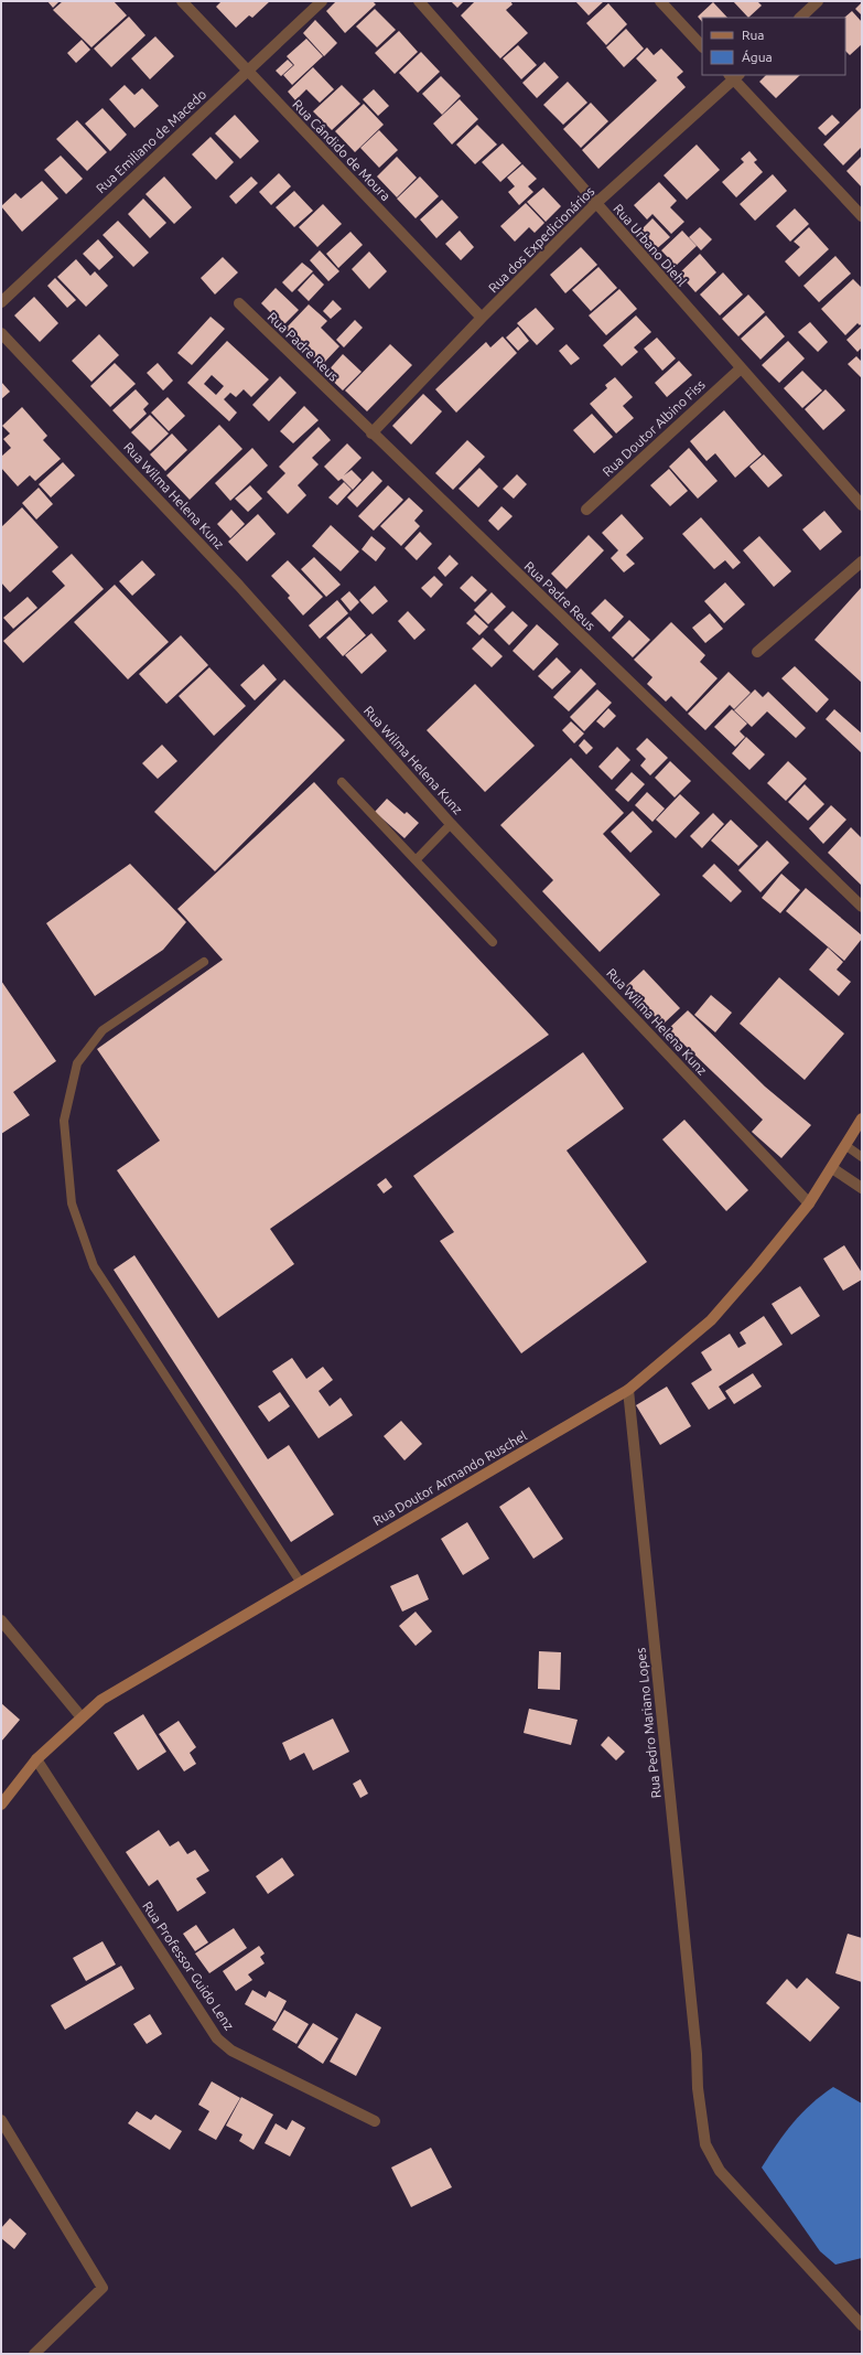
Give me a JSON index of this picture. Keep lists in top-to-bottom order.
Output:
{
  "streets": {
    "main road": ["Rua Doutor Armando Ruschel"],
    "street": [
      "Rua Emiliano de Macedo",
      "Rua Cândido de Moura",
      "Rua dos Expedicionários",
      "Rua Urbano Diehl",
      "Rua Padre Reus",
      "Rua Doutor Albino Fiss",
      "Rua Wilma Helena Kunz",
      "Rua Pedro Mariano Lopes",
      "Rua Professor Guido Lenz"
    ]
  },
  "crossings": [
    ["Rua Emiliano de Macedo", "Rua Cândido de Moura"],
    ["Rua Cândido de Moura", "Rua dos Expedicionários"],
    ["Rua dos Expedicionários", "Rua Urbano Diehl"],
    ["Rua dos Expedicionários", "Rua Padre Reus"],
    ["Rua Urbano Diehl", "Rua Doutor Albino Fiss"],
    ["Rua Wilma Helena Kunz", "Rua Doutor Armando Ruschel"],
    ["Rua Doutor Armando Ruschel", "Rua Pedro Mariano Lopes"],
    ["Rua Doutor Armando Ruschel", "Rua Professor Guido Lenz"]
  ],
  "legend": ["Rua", "Água"]
}
